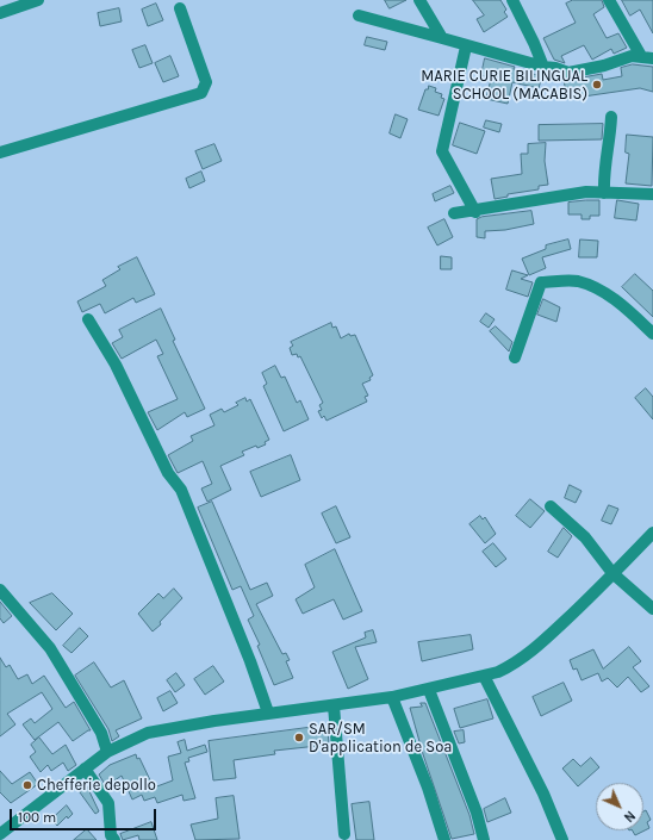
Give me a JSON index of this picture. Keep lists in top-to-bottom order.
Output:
{
  "places": ["MARIE CURIE BILINGUAL SCHOOL (MACABIS)", "SAR/SM D'application de Soa", "Chefferie depollo"],
  "scale_bar": "100 m",
  "north": "bottom right"
}
